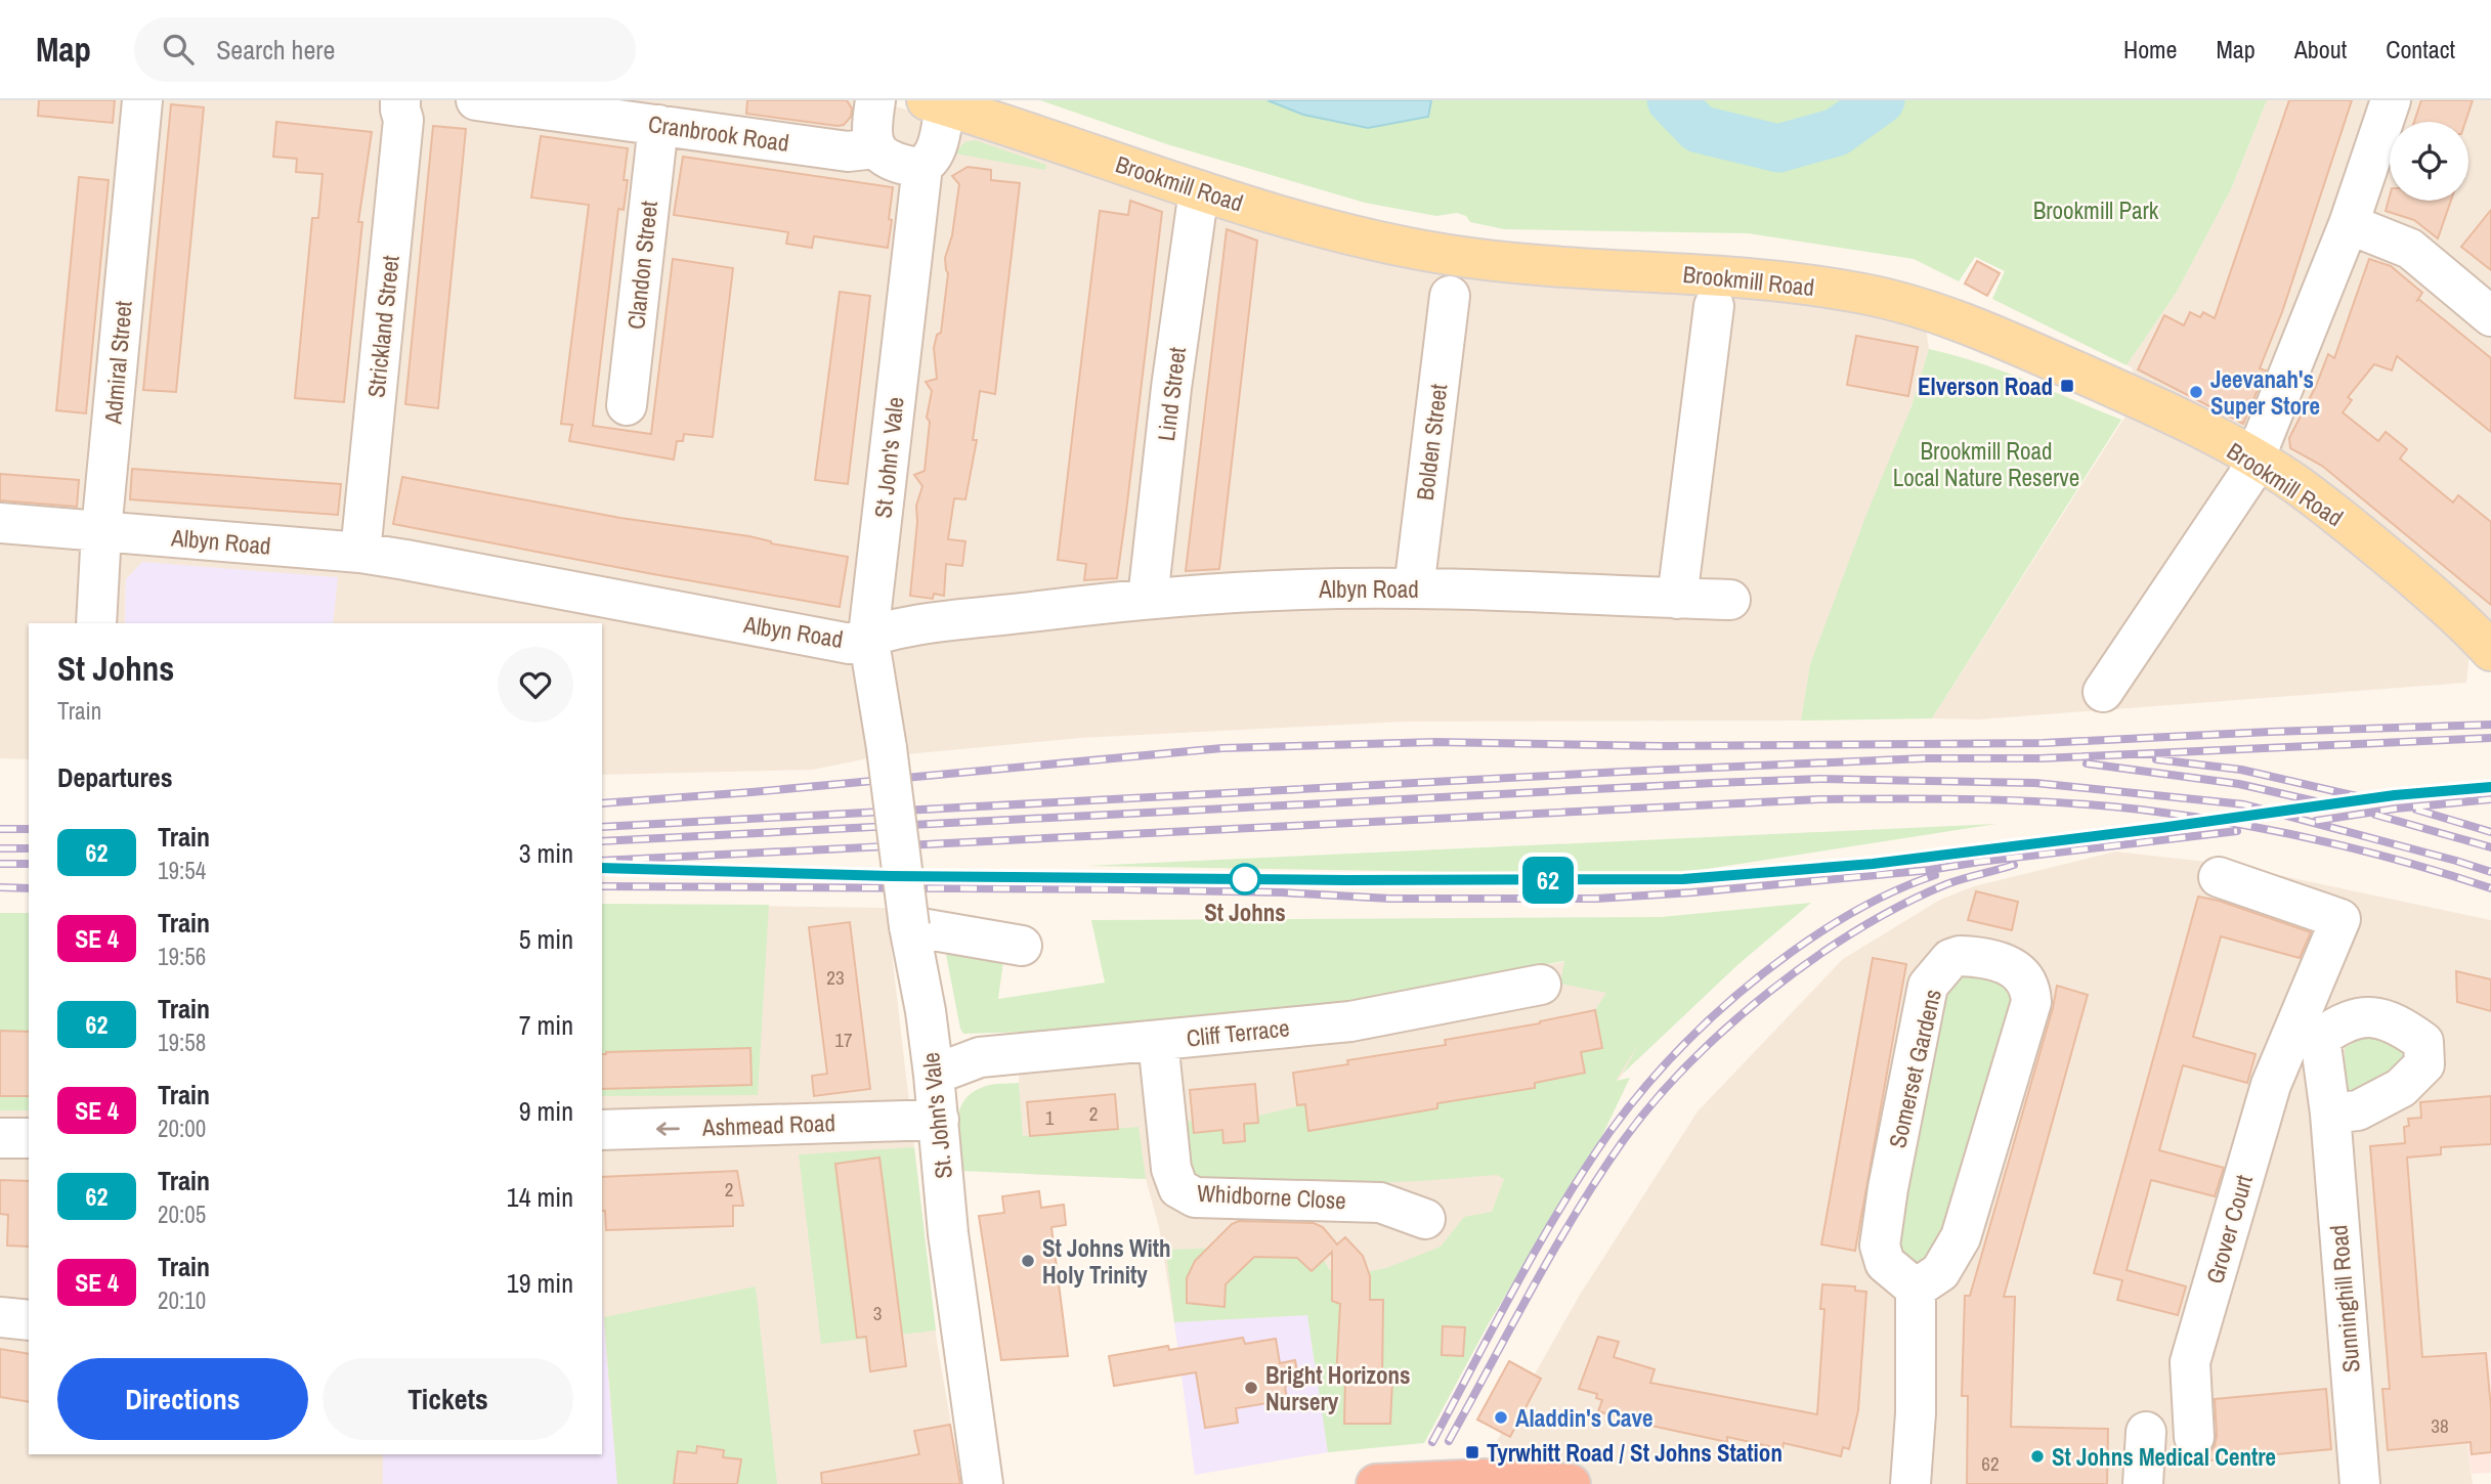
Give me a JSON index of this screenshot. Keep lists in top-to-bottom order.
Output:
{
  "streets": {
    "main road": ["Brookmill Road"],
    "street": [
      "Cranbrook Road",
      "Clandon Street",
      "Strickland Street",
      "Admiral Street",
      "Lind Street",
      "Bolden Street",
      "St John's Vale",
      "Albyn Road",
      "Cliff Terrace",
      "Somerset Gardens",
      "St. John's Vale",
      "Ashmead Road",
      "Whidborne Close",
      "Grover Court",
      "Sunninghill Road"
    ]
  },
  "crossings": [
    ["Cranbrook Road", "Clandon Street"],
    ["Brookmill Road", "Lind Street"],
    ["Brookmill Road", "St John's Vale"],
    ["Strickland Street", "Albyn Road"],
    ["Admiral Street", "Albyn Road"],
    ["Lind Street", "Albyn Road"],
    ["Bolden Street", "Albyn Road"],
    ["St John's Vale", "Albyn Road"],
    ["St John's Vale", "St. John's Vale"],
    ["Cliff Terrace", "St. John's Vale"],
    ["Cliff Terrace", "Whidborne Close"],
    ["St. John's Vale", "Ashmead Road"],
    ["Grover Court", "Sunninghill Road"]
  ],
  "one_way": ["Ashmead Road"],
  "parks": ["Brookmill Park", "Brookmill Road Local Nature Reserve"],
  "places": {
    "transit": ["Elverson Road", "Tyrwhitt Road / St Johns Station"],
    "other": [
      "Jeevanah's Super Store",
      "St Johns",
      "St Johns With Holy Trinity",
      "Bright Horizons Nursery",
      "Aladdin's Cave",
      "St Johns Medical Centre"
    ]
  },
  "house_numbers": [
    "23",
    "17",
    "2",
    "1",
    "2",
    "3",
    "38",
    "62"
  ],
  "page": {
    "header": "Map",
    "search": "Search here",
    "nav": [
      "Home",
      "Map",
      "About",
      "Contact"
    ],
    "on_map": "62",
    "heading": [
      ["St Johns", "Train"],
      "Departures"
    ],
    "list": [
      {
        "mark": "62",
        "name": "Train",
        "note": "19:54",
        "value": "3 min"
      },
      {
        "mark": "SE 4",
        "name": "Train",
        "note": "19:56",
        "value": "5 min"
      },
      {
        "mark": "62",
        "name": "Train",
        "note": "19:58",
        "value": "7 min"
      },
      {
        "mark": "SE 4",
        "name": "Train",
        "note": "20:00",
        "value": "9 min"
      },
      {
        "mark": "62",
        "name": "Train",
        "note": "20:05",
        "value": "14 min"
      },
      {
        "mark": "SE 4",
        "name": "Train",
        "note": "20:10",
        "value": "19 min"
      }
    ],
    "buttons": ["Directions", "Tickets"]
  }
}
